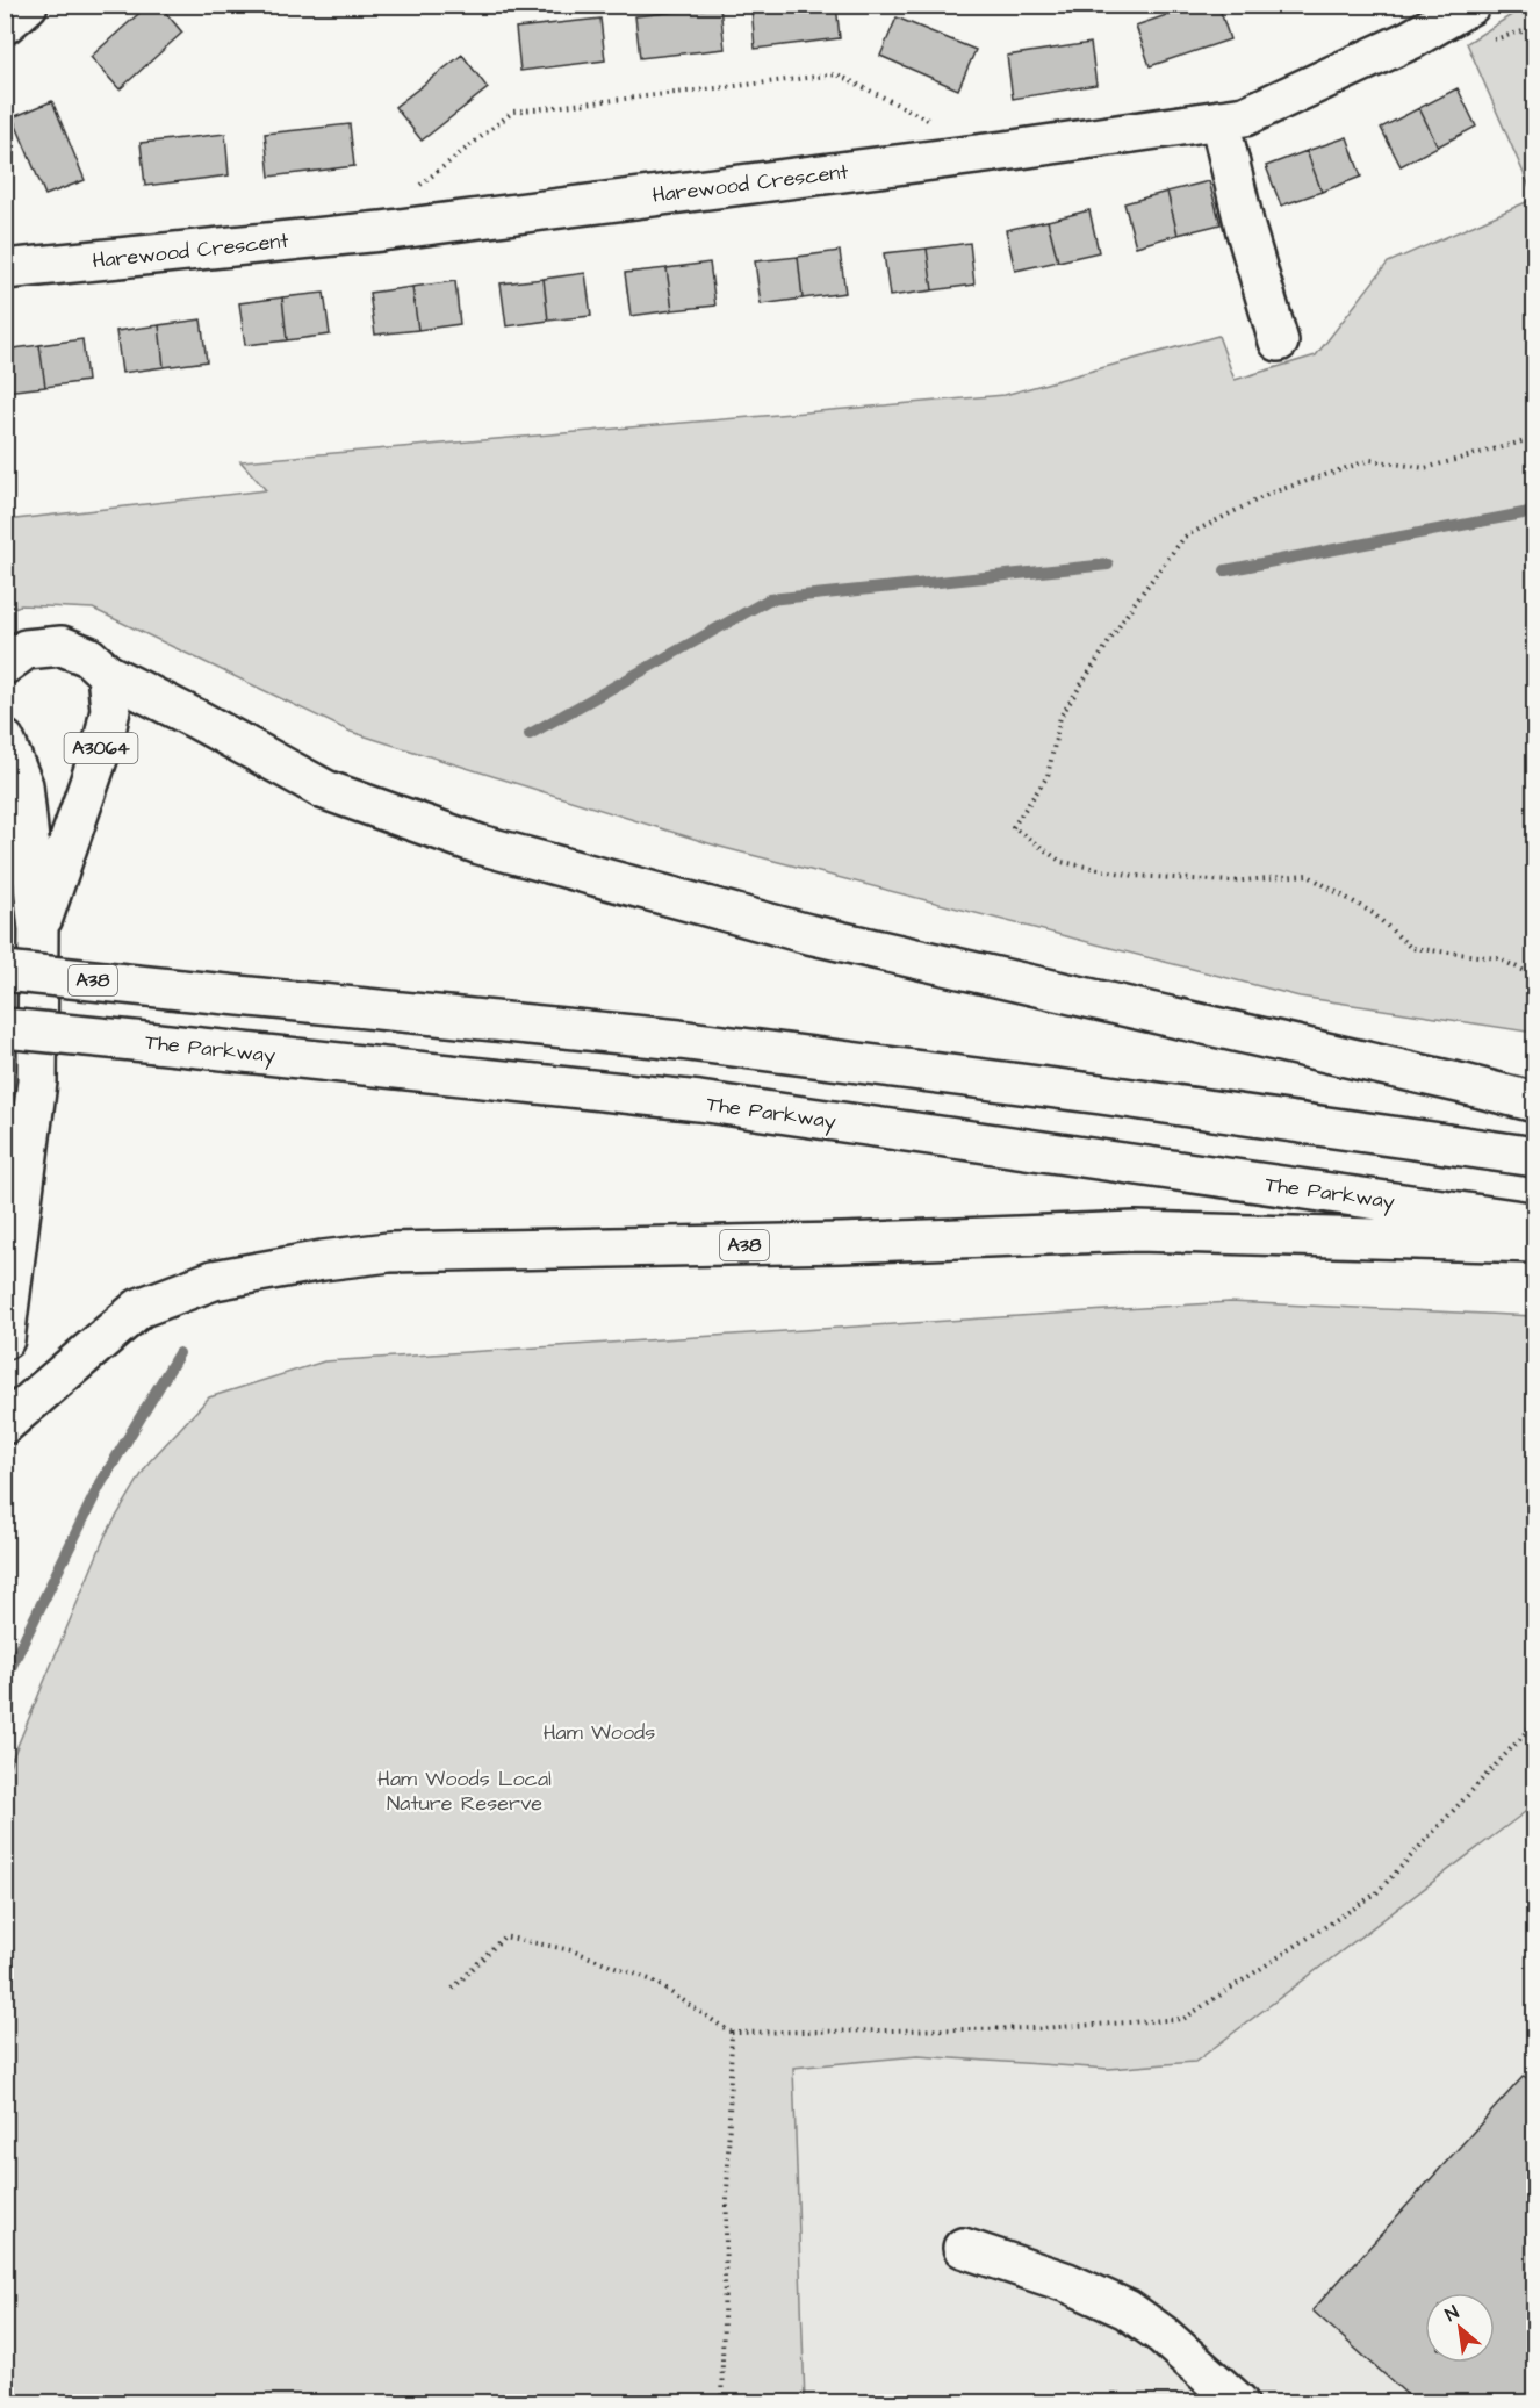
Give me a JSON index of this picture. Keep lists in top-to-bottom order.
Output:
{
  "streets": {
    "main road": [
      "Harewood Crescent",
      "A3064",
      "A38",
      "The Parkway"
    ]
  },
  "parks": ["Ham Woods", "Ham Woods Local Nature Reserve"],
  "north": "top left"
}
